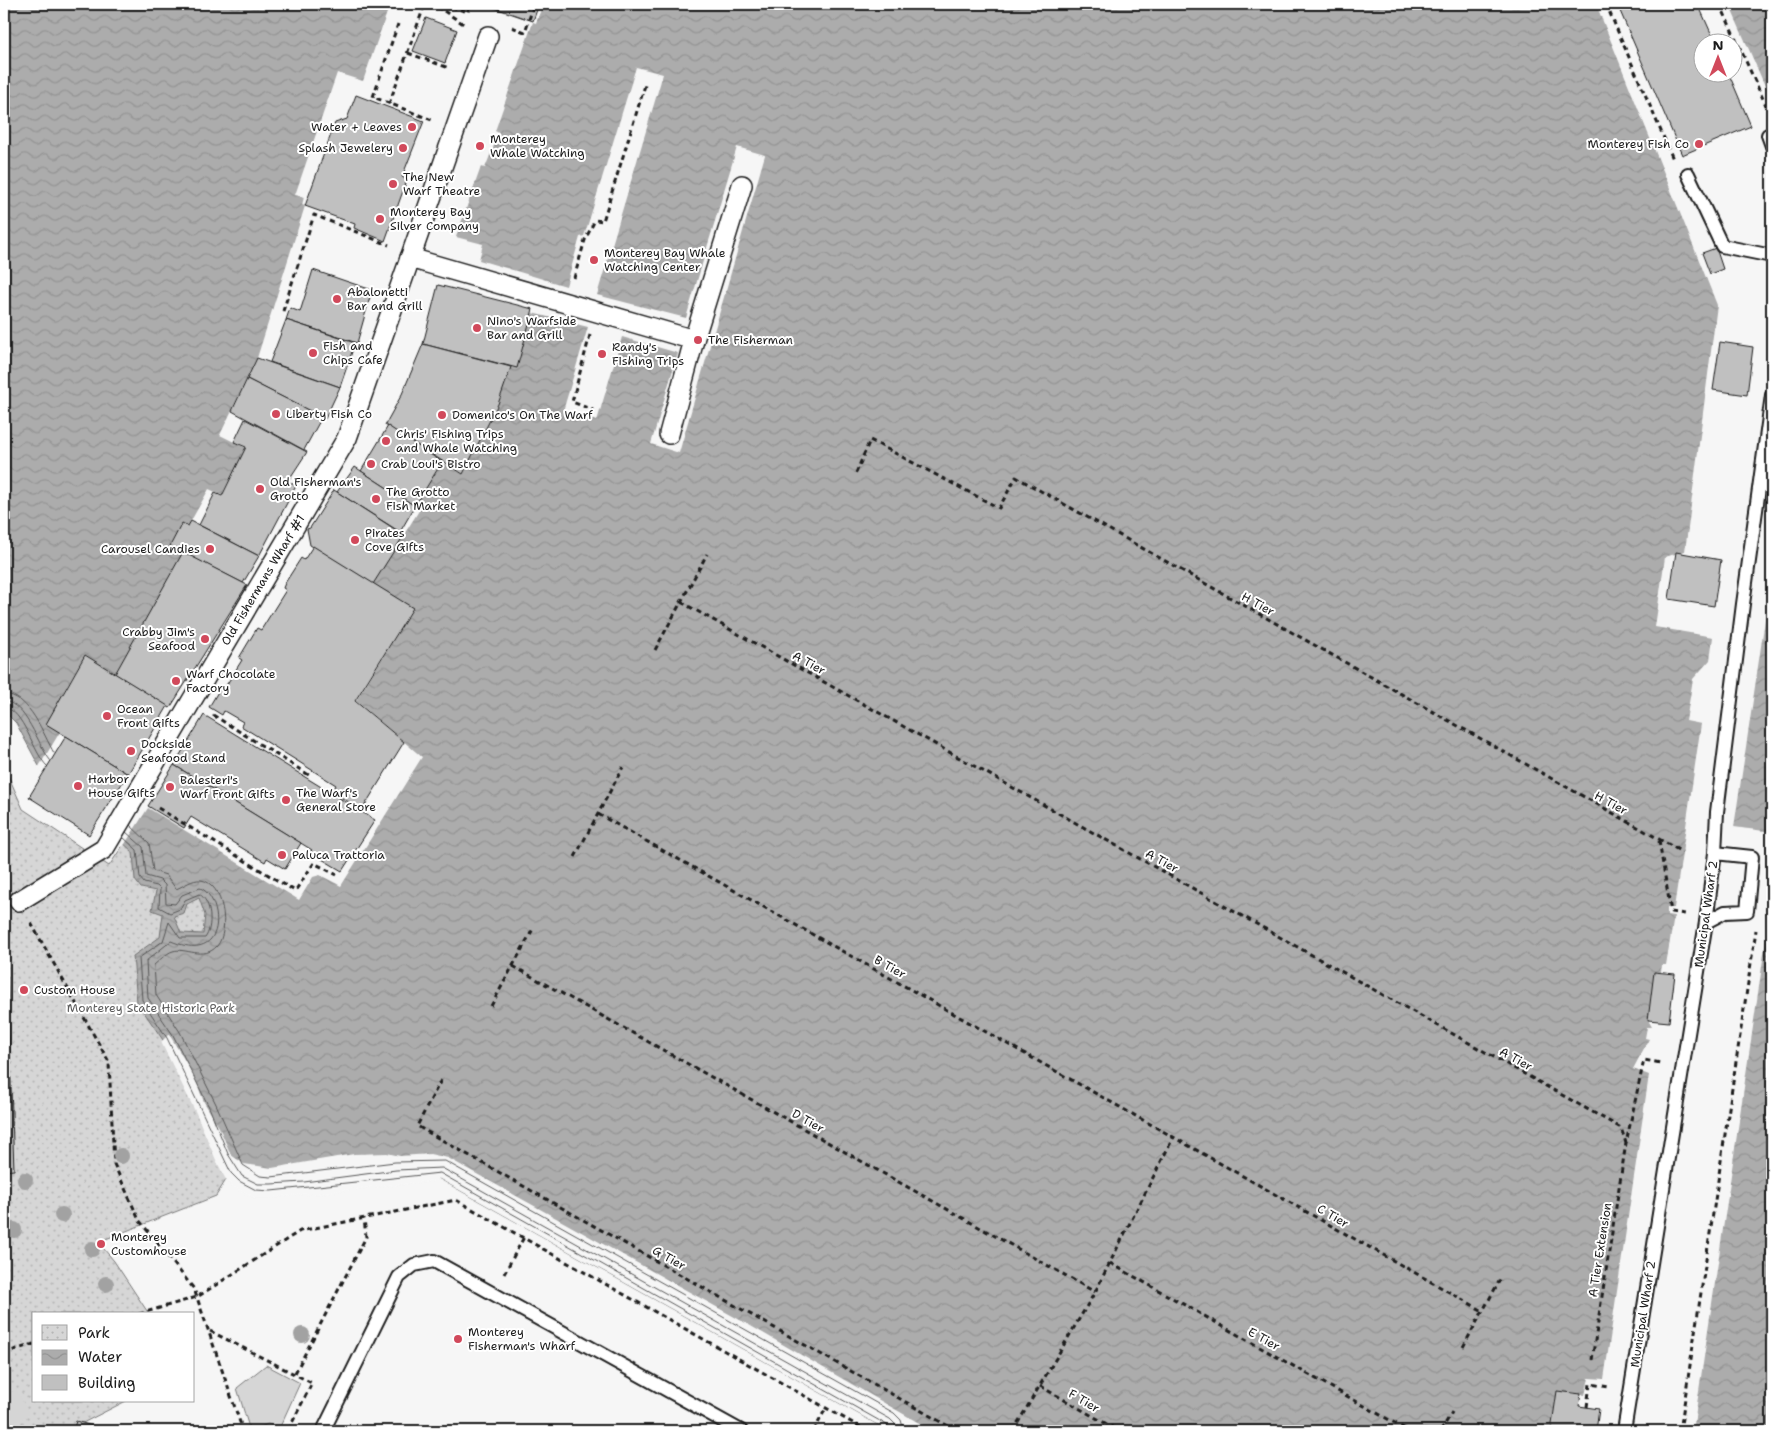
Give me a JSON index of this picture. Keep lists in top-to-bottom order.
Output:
{
  "streets": {
    "street": ["Old Fishermans Wharf #1"],
    "lane": ["Municipal Wharf 2"],
    "path": [
      "H Tier",
      "A Tier",
      "B Tier",
      "D Tier",
      "C Tier",
      "A Tier Extension",
      "G Tier",
      "E Tier",
      "F Tier"
    ]
  },
  "crossings": [
    ["A Tier", "A Tier Extension"],
    ["B Tier", "C Tier"]
  ],
  "parks": ["Monterey State Historic Park"],
  "places": [
    "Water + Leaves",
    "Monterey Fish Co",
    "Monterey Whale Watching",
    "Splash Jewelery",
    "The New Warf Theatre",
    "Monterey Bay Silver Company",
    "Monterey Bay Whale Watching Center",
    "Abalonetti Bar and Grill",
    "Nino's Warfside Bar and Grill",
    "The Fisherman",
    "Fish and Chips Cafe",
    "Randy's Fishing Trips",
    "Liberty Fish Co",
    "Domenico's On The Warf",
    "Chris' Fishing Trips and Whale Watching",
    "Crab Loui's Bistro",
    "Old Fisherman's Grotto",
    "The Grotto Fish Market",
    "Pirates Cove Gifts",
    "Carousel Candies",
    "Crabby Jim's Seafood",
    "Warf Chocolate Factory",
    "Ocean Front Gifts",
    "Dockside Seafood Stand",
    "Harbor House Gifts",
    "Balesteri's Warf Front Gifts",
    "The Warf's General Store",
    "Paluca Trattoria",
    "Custom House",
    "Monterey Customhouse",
    "Monterey Fisherman's Wharf"
  ],
  "legend": ["Park", "Water", "Building"],
  "north": "top"
}
